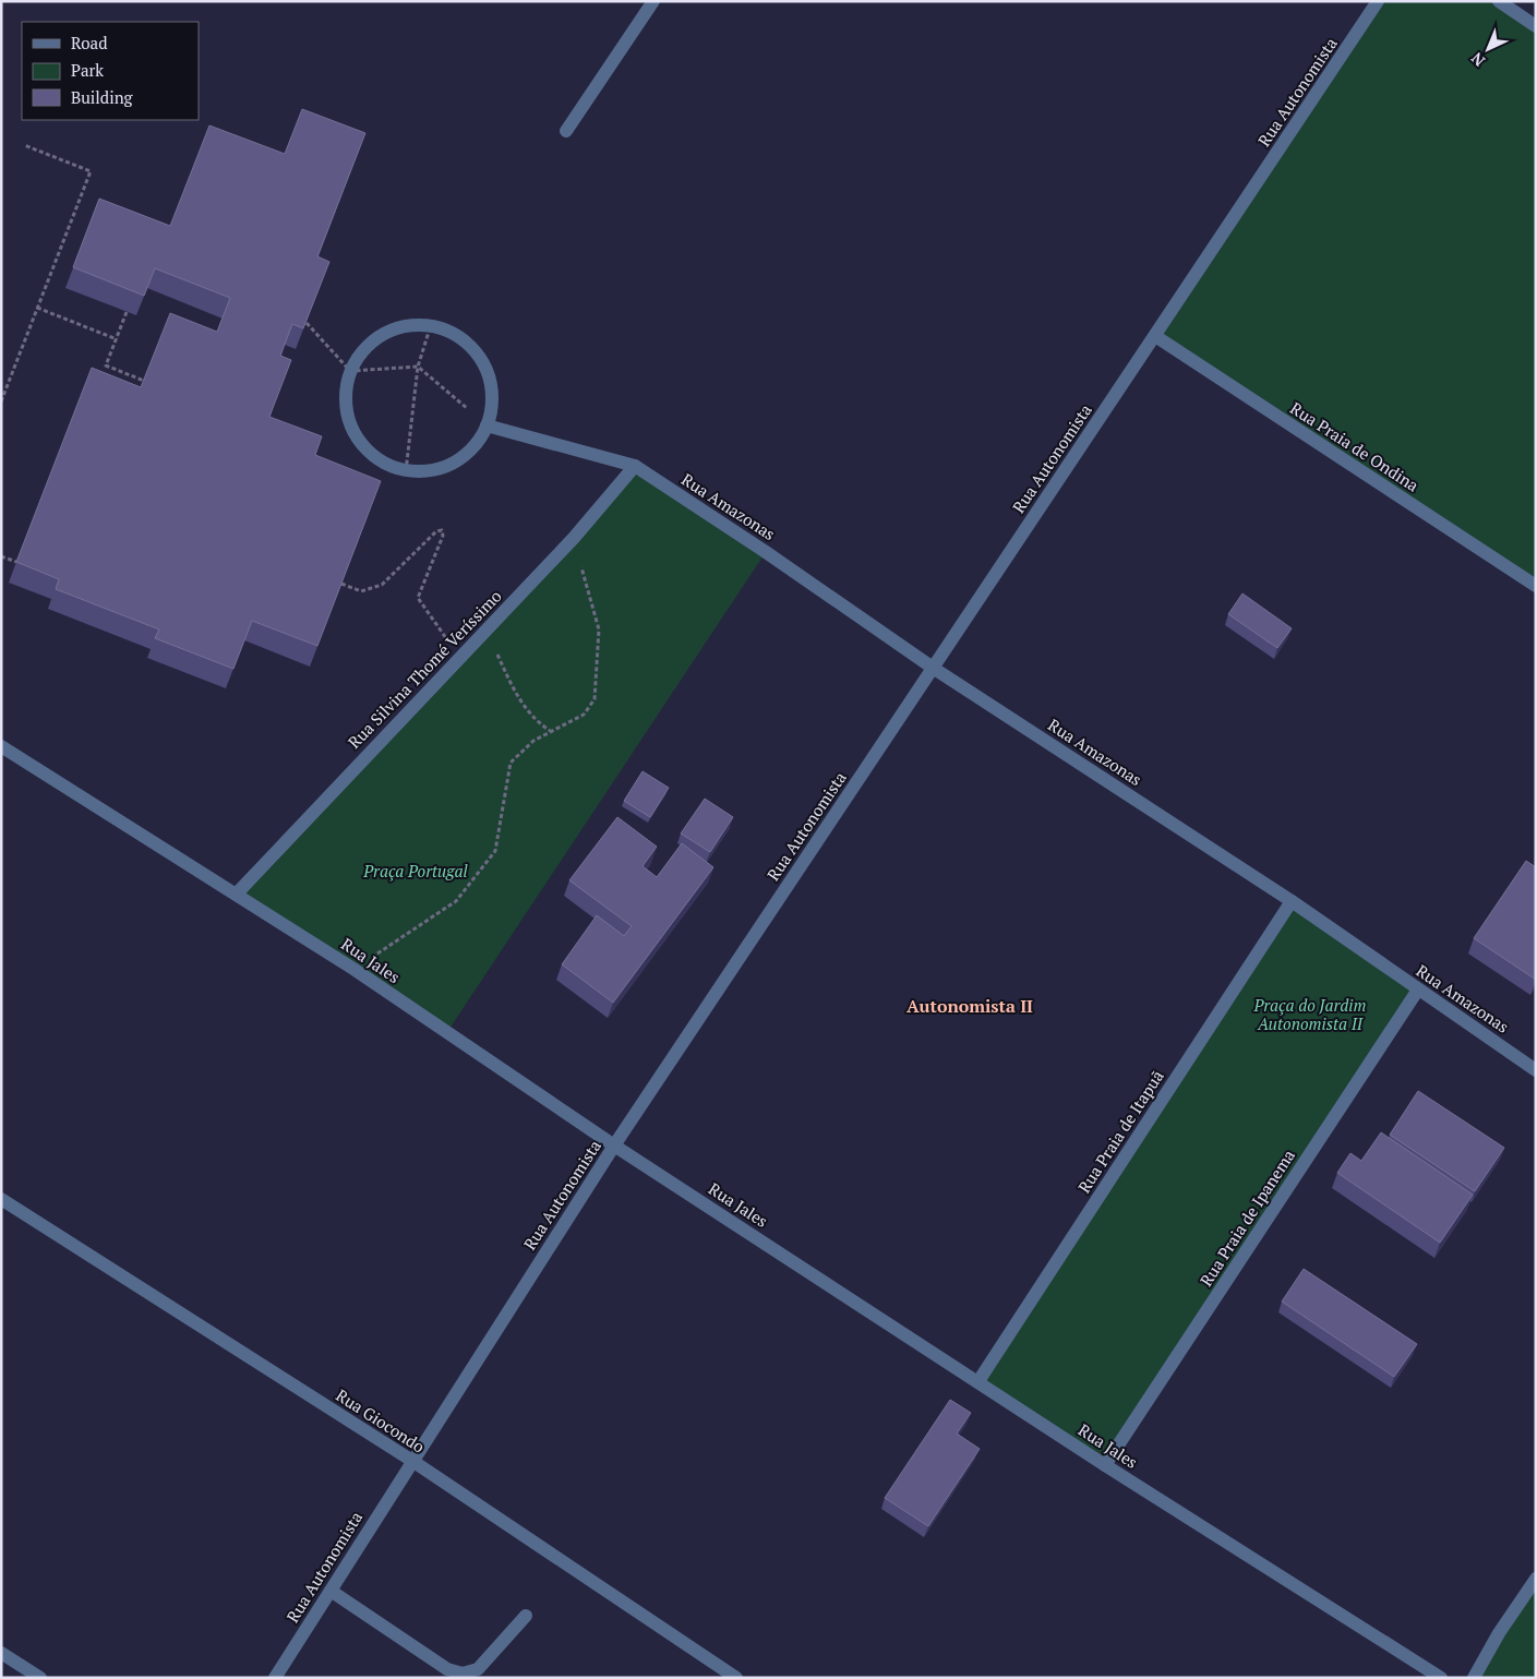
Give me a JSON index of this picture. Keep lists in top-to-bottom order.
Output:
{
  "streets": {
    "street": [
      "Rua Autonomista",
      "Rua Praia de Ondina",
      "Rua Amazonas",
      "Rua Silvina Thomé Veríssimo",
      "Rua Jales",
      "Rua Praia de Itapuã",
      "Rua Praia de Ipanema",
      "Rua Giocondo"
    ]
  },
  "crossings": [
    ["Rua Autonomista", "Rua Praia de Ondina"],
    ["Rua Autonomista", "Rua Amazonas"],
    ["Rua Autonomista", "Rua Jales"],
    ["Rua Autonomista", "Rua Giocondo"],
    ["Rua Amazonas", "Rua Silvina Thomé Veríssimo"],
    ["Rua Amazonas", "Rua Praia de Itapuã"],
    ["Rua Amazonas", "Rua Praia de Ipanema"],
    ["Rua Silvina Thomé Veríssimo", "Rua Jales"],
    ["Rua Jales", "Rua Praia de Itapuã"],
    ["Rua Jales", "Rua Praia de Ipanema"]
  ],
  "districts": ["Autonomista II"],
  "parks": ["Praça Portugal", "Praça do Jardim Autonomista II"],
  "legend": ["Road", "Park", "Building"],
  "north": "bottom left"
}
